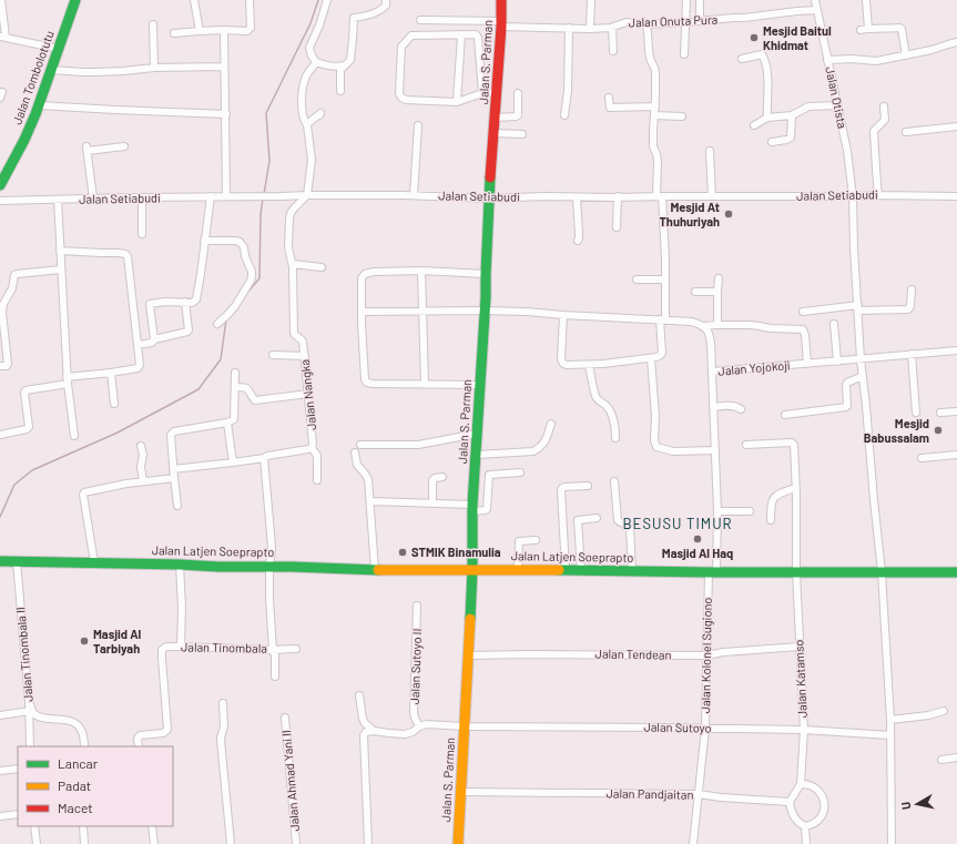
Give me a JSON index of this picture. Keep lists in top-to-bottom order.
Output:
{
  "streets": {
    "street": [
      "Jalan Onuta Pura",
      "Jalan S. Parman",
      "Jalan Tombolotutu",
      "Jalan Otista",
      "Jalan Setiabudi",
      "Jalan Yojokoji",
      "Jalan Nangka",
      "Jalan Latjen Soeprapto",
      "Jalan Tinombala",
      "Jalan Tinombala II",
      "Jalan Tendean",
      "Jalan Kolonel Sugiono",
      "Jalan Sutoyo II",
      "Jalan Katamso",
      "Jalan Sutoyo",
      "Jalan Ahmad Yani II",
      "Jalan Pandjaitan"
    ]
  },
  "crossings": [
    ["Jalan Onuta Pura", "Jalan S. Parman"],
    ["Jalan Onuta Pura", "Jalan Otista"],
    ["Jalan S. Parman", "Jalan Setiabudi"],
    ["Jalan S. Parman", "Jalan Latjen Soeprapto"],
    ["Jalan S. Parman", "Jalan Tendean"],
    ["Jalan S. Parman", "Jalan Sutoyo"],
    ["Jalan S. Parman", "Jalan Pandjaitan"],
    ["Jalan Otista", "Jalan Setiabudi"],
    ["Jalan Otista", "Jalan Yojokoji"],
    ["Jalan Otista", "Jalan Latjen Soeprapto"],
    ["Jalan Otista", "Jalan Sutoyo"],
    ["Jalan Setiabudi", "Jalan Nangka"],
    ["Jalan Yojokoji", "Jalan Kolonel Sugiono"],
    ["Jalan Latjen Soeprapto", "Jalan Tinombala"],
    ["Jalan Latjen Soeprapto", "Jalan Tinombala II"],
    ["Jalan Latjen Soeprapto", "Jalan Kolonel Sugiono"],
    ["Jalan Latjen Soeprapto", "Jalan Katamso"],
    ["Jalan Tendean", "Jalan Kolonel Sugiono"],
    ["Jalan Tendean", "Jalan Katamso"],
    ["Jalan Kolonel Sugiono", "Jalan Sutoyo"],
    ["Jalan Kolonel Sugiono", "Jalan Pandjaitan"],
    ["Jalan Sutoyo II", "Jalan Sutoyo"],
    ["Jalan Katamso", "Jalan Sutoyo"],
    ["Jalan Katamso", "Jalan Pandjaitan"]
  ],
  "districts": ["BESUSU TIMUR"],
  "places": [
    "Mesjid Baitul Khidmat",
    "Mesjid At Thuhuriyah",
    "Mesjid Babussalam",
    "Masjid Al Haq",
    "STMIK Binamulia",
    "Masjid Al Tarbiyah"
  ],
  "legend": ["Lancar", "Padat", "Macet"],
  "north": "left"
}
